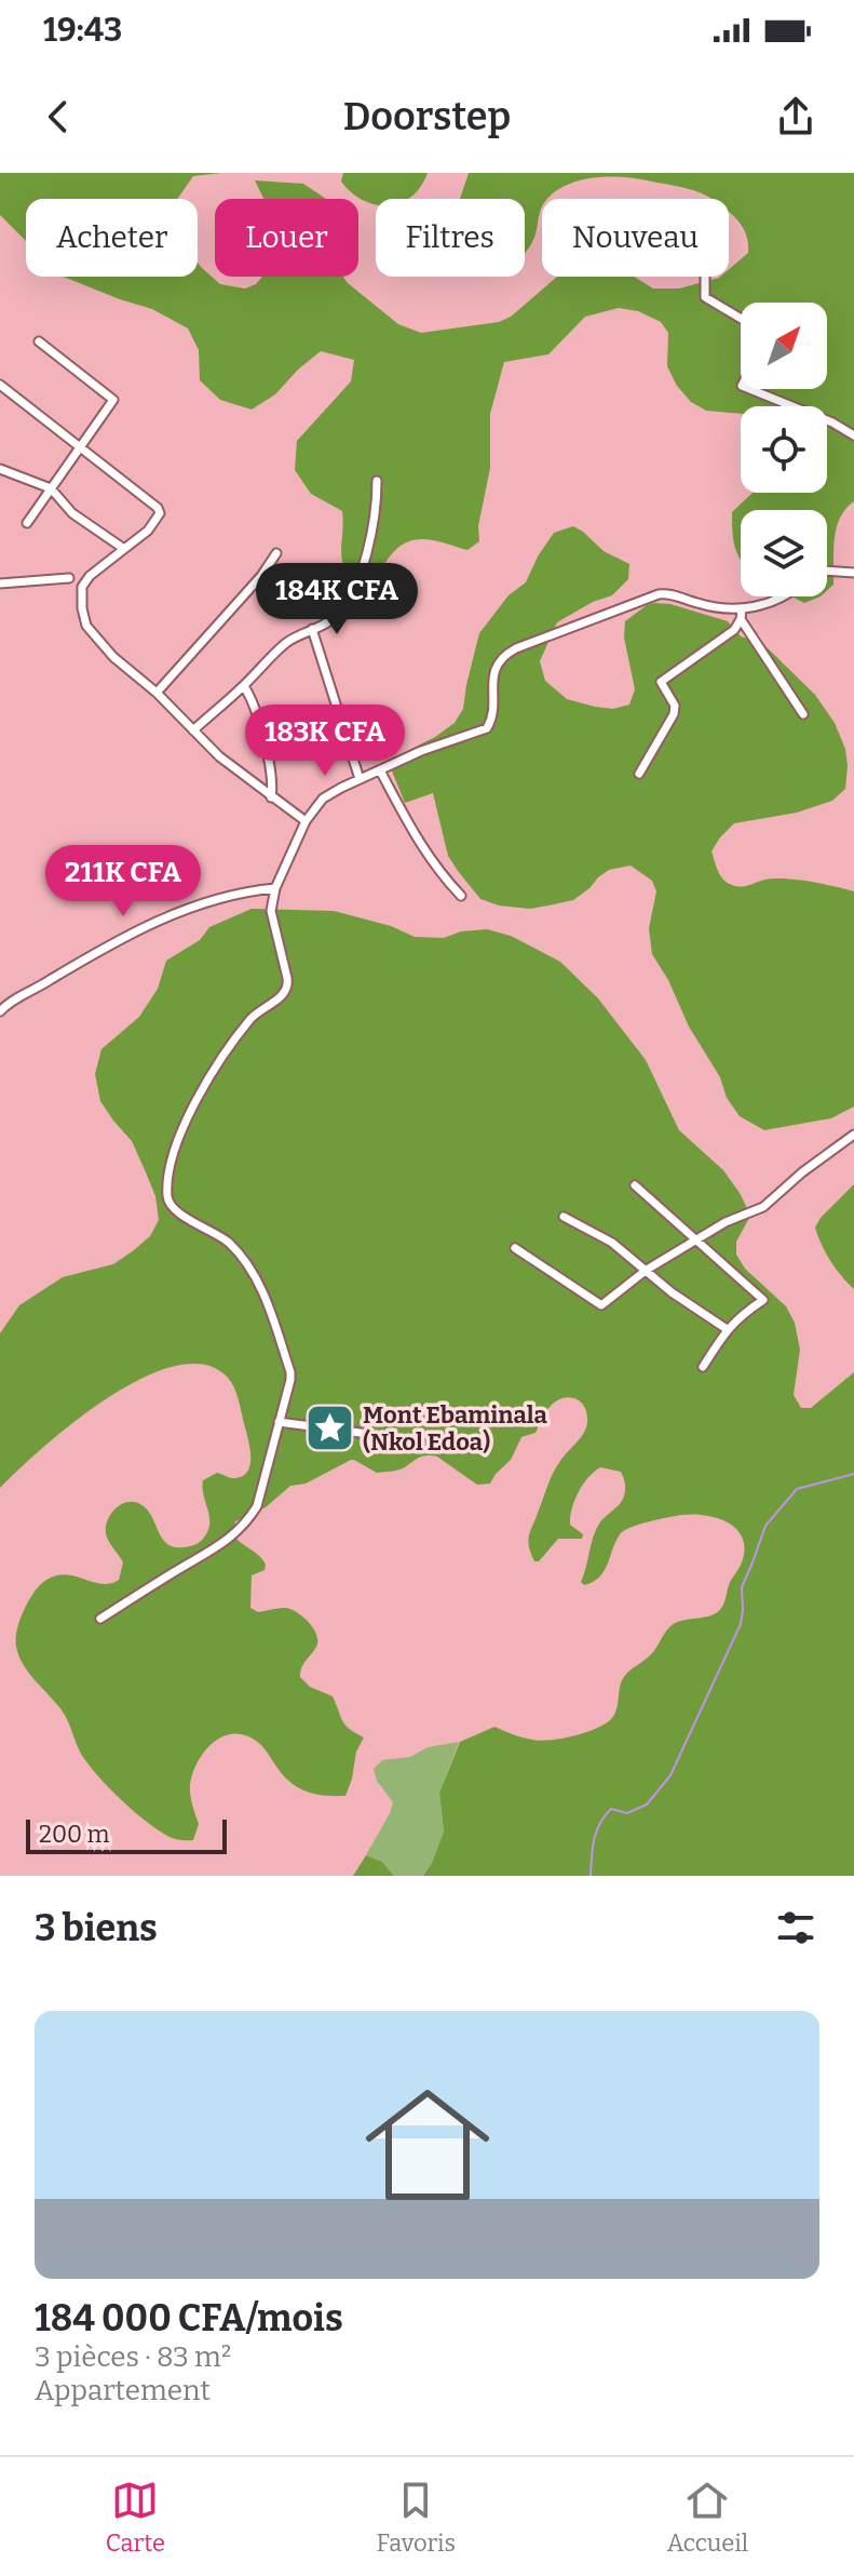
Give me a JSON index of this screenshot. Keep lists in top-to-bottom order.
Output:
{
  "places": {
    "place": ["Mont Ebaminala (Nkol Edoa)"]
  },
  "scale_bar": "200 m",
  "north": "top right",
  "page": {
    "status": "19:43",
    "header": "Doorstep",
    "chip": [
      "Acheter",
      "Louer",
      "Filtres",
      "Nouveau"
    ],
    "price": ["184K CFA", "183K CFA", "211K CFA"],
    "scale": "200 m",
    "heading": "3 biens",
    "list": [
      {
        "name": "184 000 CFA/mois",
        "note": "3 pièces · 83 m² · Appartement"
      }
    ],
    "tabs": ["Carte", "Favoris", "Accueil"]
  }
}
